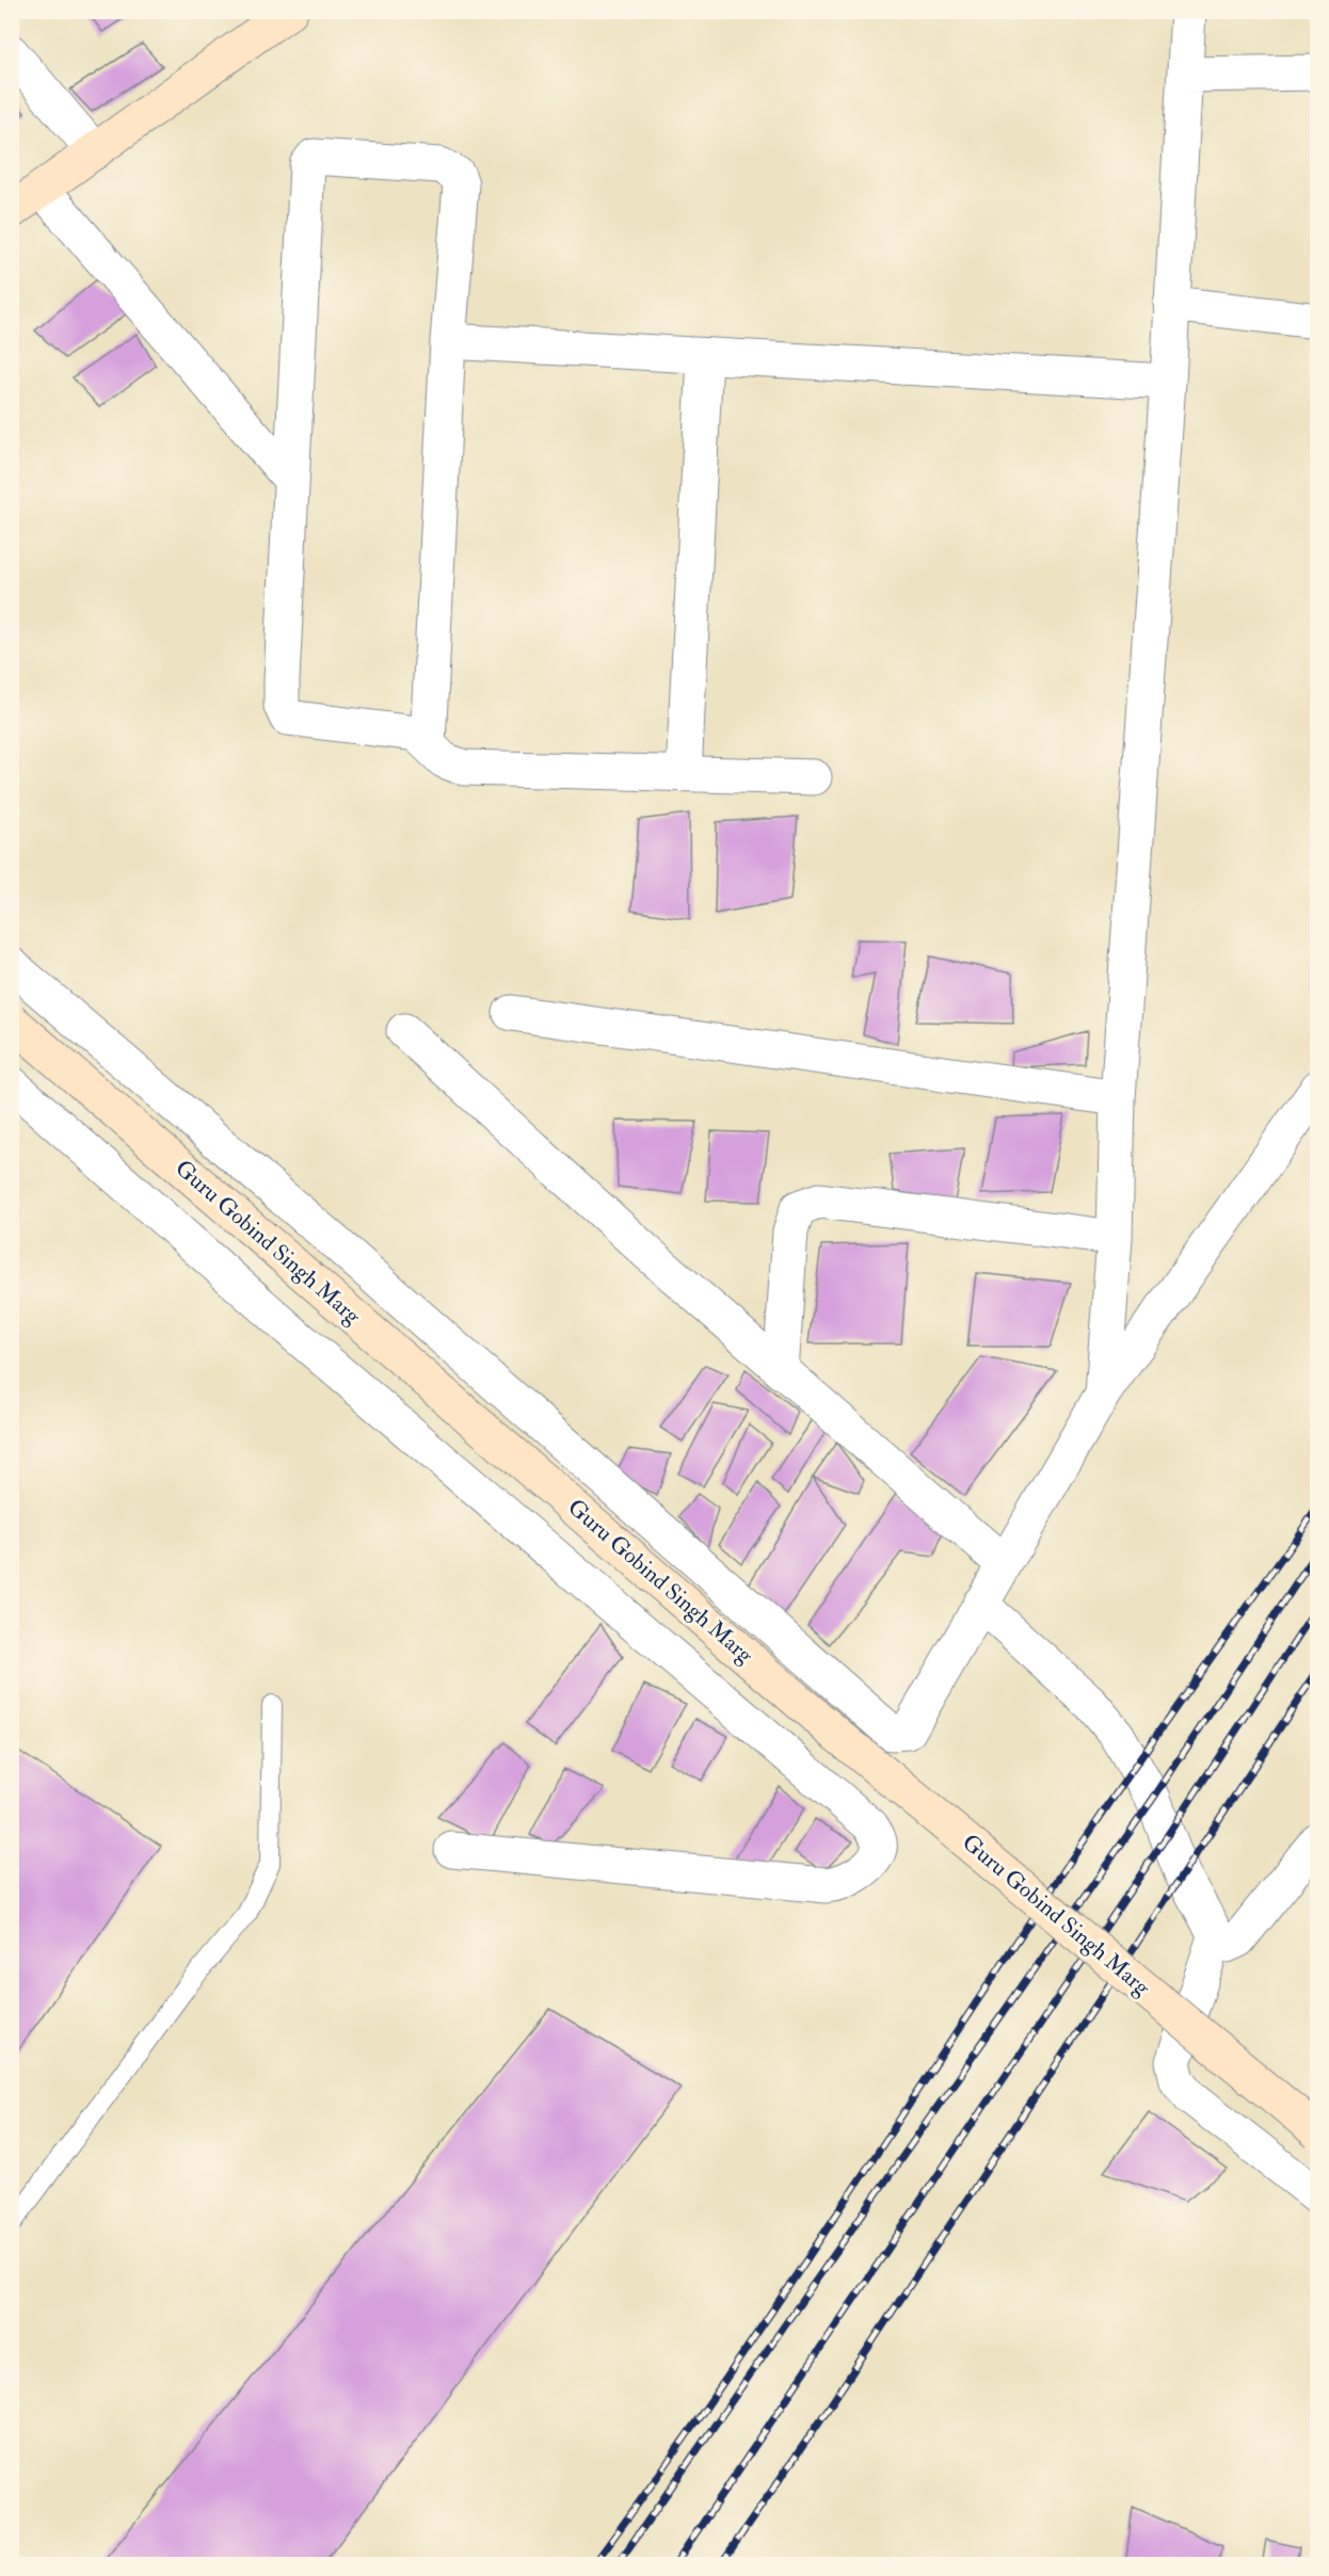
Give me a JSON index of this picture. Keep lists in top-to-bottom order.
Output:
{
  "streets": {
    "street": ["Guru Gobind Singh Marg"]
  }
}
